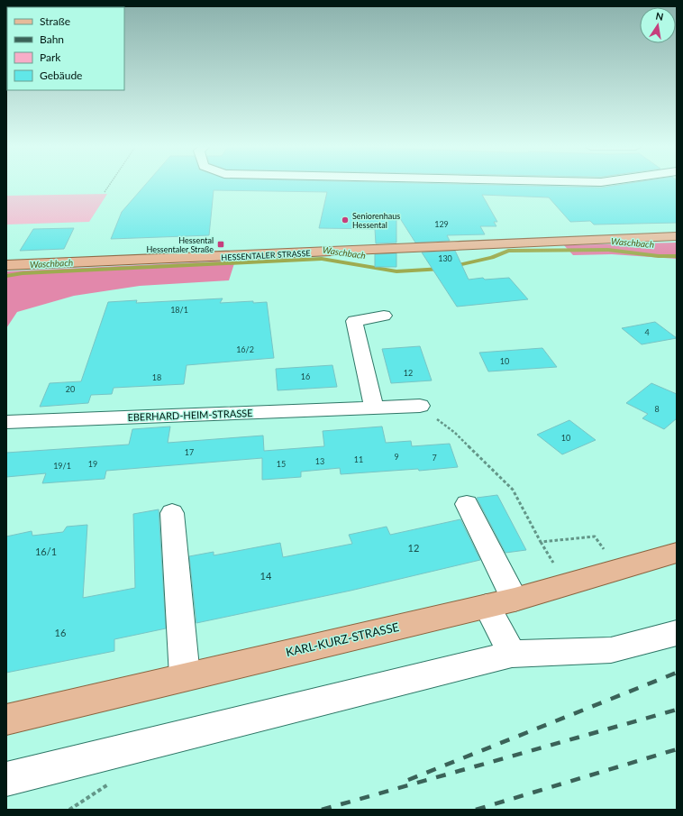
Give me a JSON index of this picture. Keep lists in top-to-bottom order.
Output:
{
  "streets": {
    "main road": ["HESSENTALER STRASSE", "KARL-KURZ-STRASSE"],
    "street": ["EBERHARD-HEIM-STRASSE"]
  },
  "water": ["Waschbach"],
  "places": {
    "other": ["Seniorenhaus Hessental"],
    "transit": ["Hessental Hessentaler Straße"]
  },
  "house_numbers": [
    "129",
    "130",
    "18/1",
    "4",
    "16/2",
    "10",
    "12",
    "16",
    "18",
    "20",
    "8",
    "10",
    "17",
    "9",
    "7",
    "11",
    "13",
    "19",
    "15",
    "19/1",
    "12",
    "16/1",
    "14",
    "16"
  ],
  "legend": [
    "Straße",
    "Bahn",
    "Park",
    "Gebäude"
  ],
  "north": "top"
}
